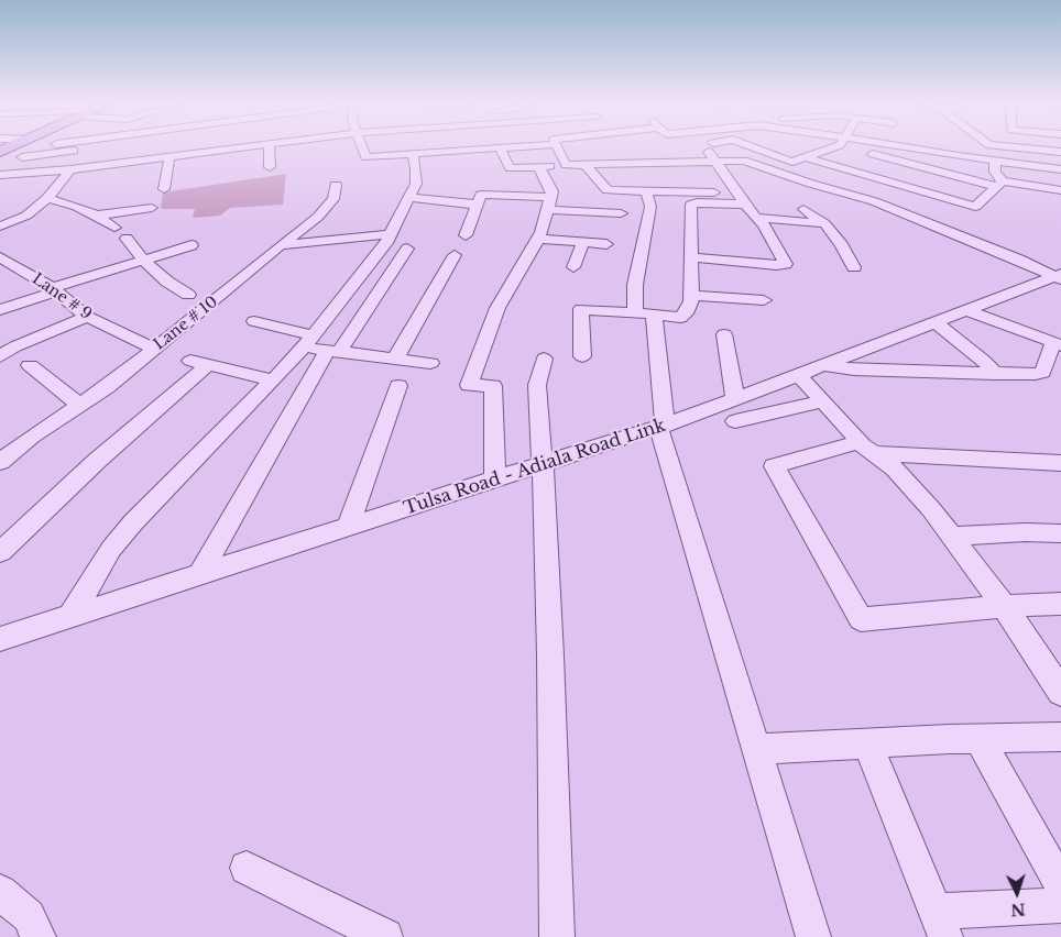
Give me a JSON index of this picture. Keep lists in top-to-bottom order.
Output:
{
  "streets": {
    "street": ["Lane # 9", "Lane # 10", "Tulsa Road - Adiala Road Link"]
  },
  "crossings": [
    ["Lane # 9", "Lane # 10"]
  ],
  "north": "bottom"
}
